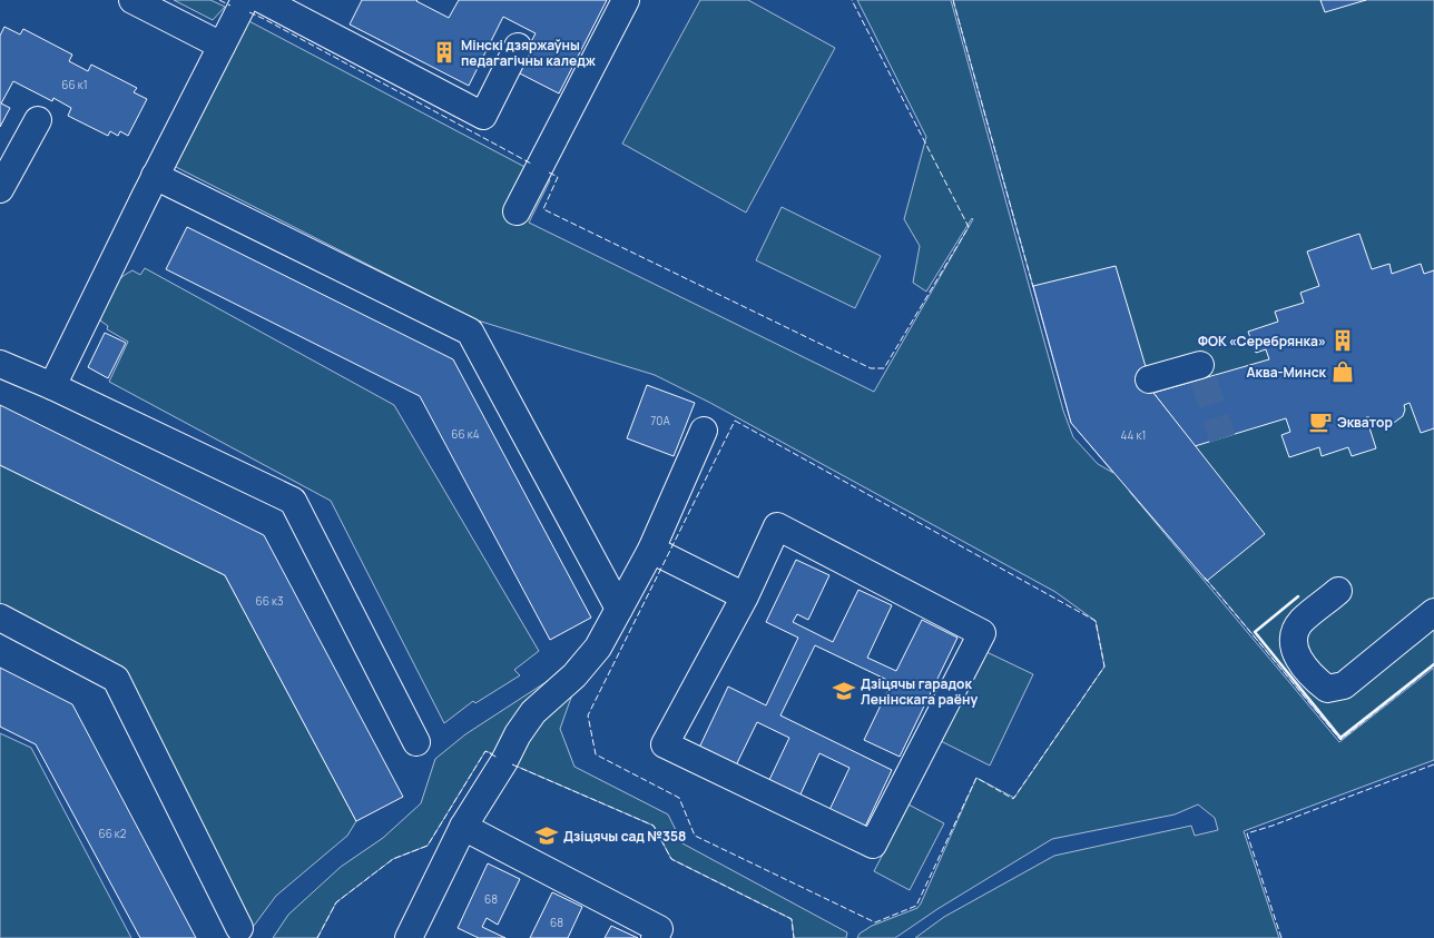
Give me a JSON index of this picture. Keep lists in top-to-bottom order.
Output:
{
  "places": {
    "building": ["Мінскі дзяржаўны педагагічны каледж", "ФОК «Серебрянка»"],
    "shop": ["Аква-Минск"],
    "cafe": ["Экватор"],
    "school or university": ["Дзіцячы гарадок Ленінскага раёну", "Дзіцячы сад №358"]
  },
  "house_numbers": [
    "66 к1",
    "70А",
    "66 к4",
    "44 к1",
    "66 к3",
    "66 к2",
    "68",
    "68"
  ]
}
